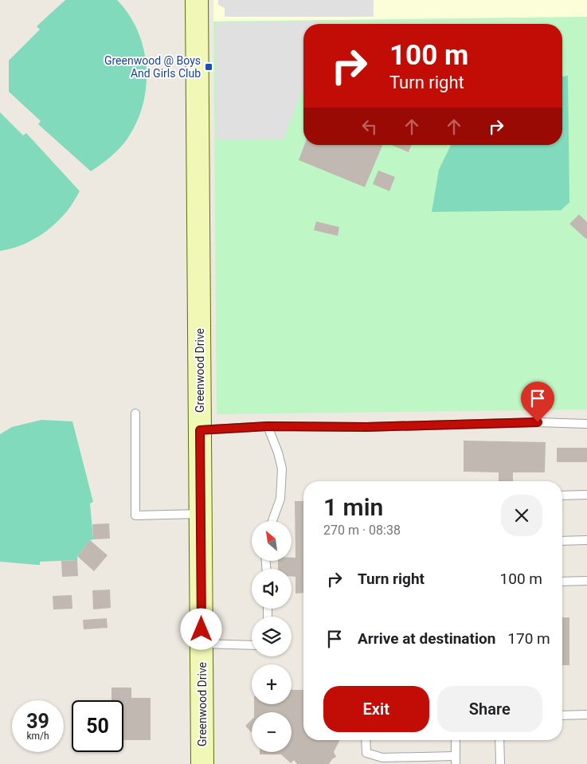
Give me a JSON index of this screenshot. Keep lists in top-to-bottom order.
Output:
{
  "streets": {
    "main road": ["Greenwood Drive"]
  },
  "places": {
    "transit": ["Greenwood @ Boys And Girls Club"]
  },
  "north": "top left",
  "page": {
    "turn": ["100 m", "Turn right"],
    "heading": ["1 min", "270 m · 08:38"],
    "map_buttons": ["+", "−"],
    "list": [
      {
        "name": "Turn right",
        "value": "100 m"
      },
      {
        "name": "Arrive at destination",
        "value": "170 m"
      }
    ],
    "buttons": ["Exit", "Share"],
    "speed": "39 km/h",
    "limit": "50"
  }
}
